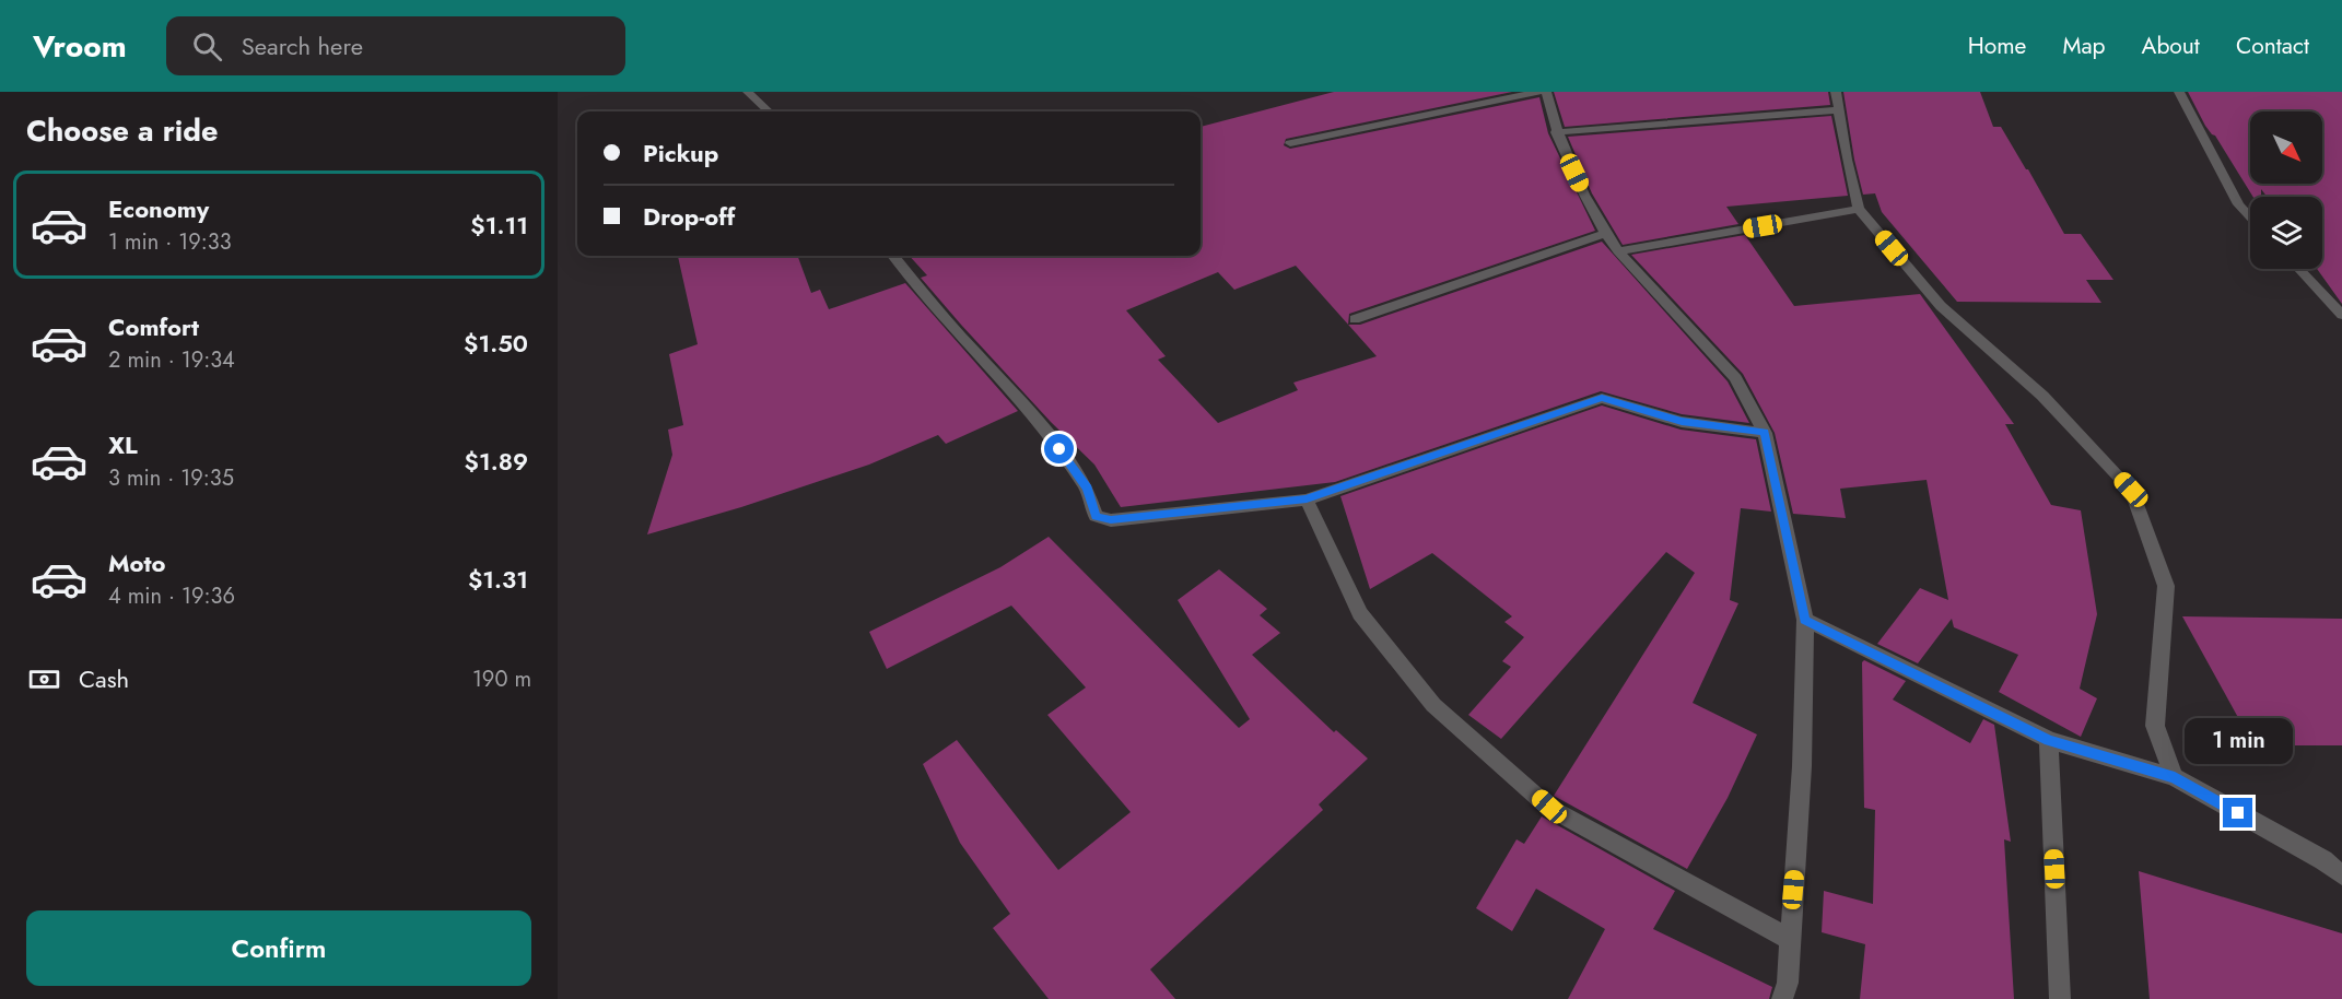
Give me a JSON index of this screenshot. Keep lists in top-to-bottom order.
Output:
{
  "north": "bottom right",
  "page": {
    "header": "Vroom",
    "search": "Search here",
    "nav": [
      "Home",
      "Map",
      "About",
      "Contact"
    ],
    "heading": "Choose a ride",
    "banner": ["Pickup", "Drop-off"],
    "list": [
      {
        "name": "Economy",
        "note": "1 min · 19:33",
        "value": "$1.11"
      },
      {
        "name": "Comfort",
        "note": "2 min · 19:34",
        "value": "$1.50"
      },
      {
        "name": "XL",
        "note": "3 min · 19:35",
        "value": "$1.89"
      },
      {
        "name": "Moto",
        "note": "4 min · 19:36",
        "value": "$1.31"
      }
    ],
    "pay": ["Cash", "190 m"],
    "bubble": "1 min",
    "buttons": "Confirm"
  }
}
